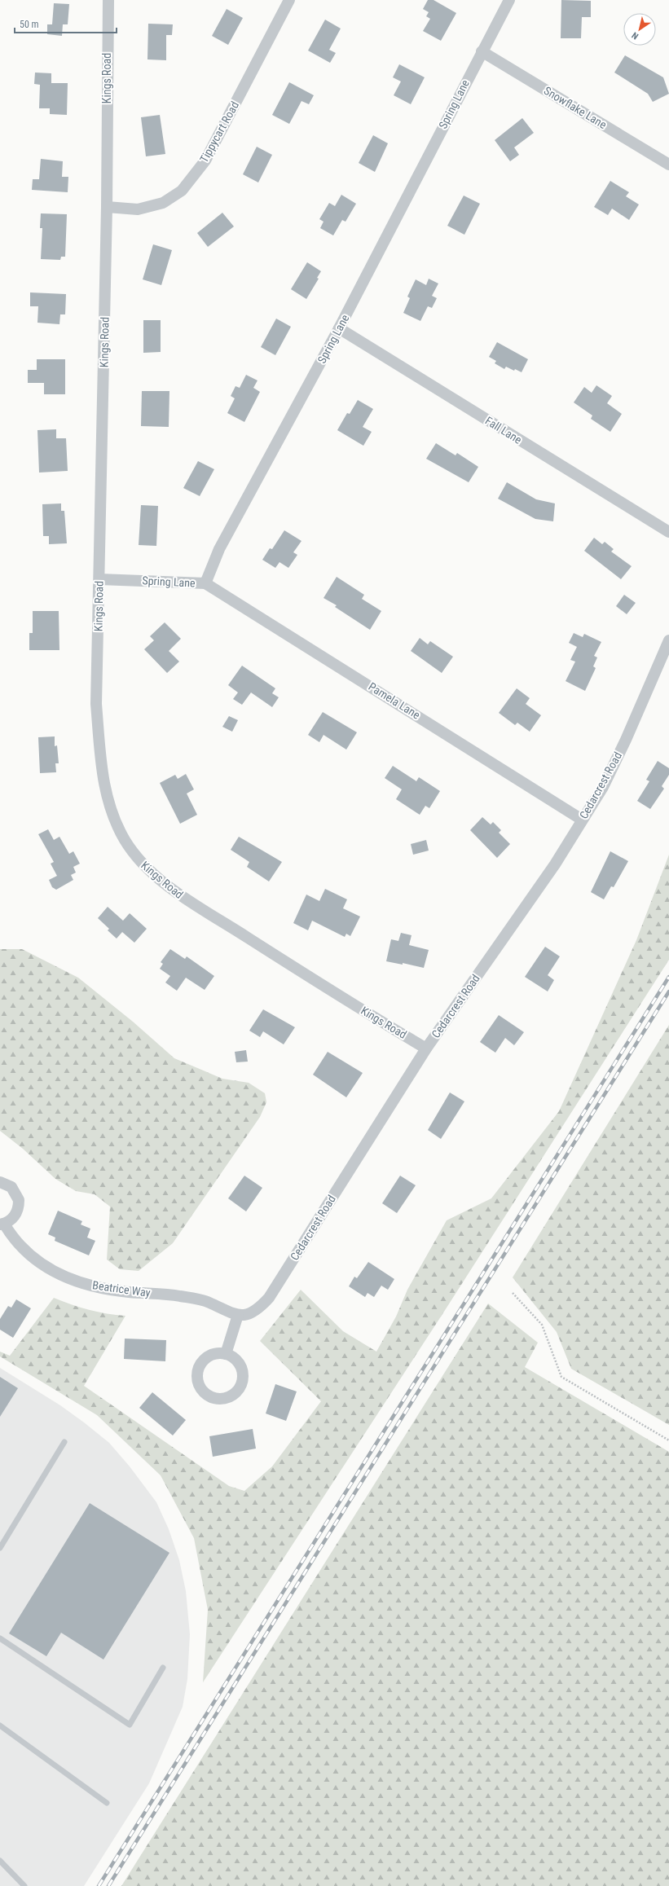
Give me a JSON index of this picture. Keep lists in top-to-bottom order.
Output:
{
  "streets": {
    "street": [
      "Kings Road",
      "Spring Lane",
      "Snowflake Lane",
      "Tippycart Road",
      "Fall Lane",
      "Pamela Lane",
      "Cedarcrest Road",
      "Beatrice Way"
    ]
  },
  "crossings": [
    ["Kings Road", "Spring Lane"],
    ["Kings Road", "Tippycart Road"],
    ["Kings Road", "Cedarcrest Road"],
    ["Spring Lane", "Snowflake Lane"],
    ["Spring Lane", "Fall Lane"],
    ["Spring Lane", "Pamela Lane"],
    ["Pamela Lane", "Cedarcrest Road"],
    ["Cedarcrest Road", "Beatrice Way"]
  ],
  "scale_bar": "50 m",
  "north": "bottom left"
}
